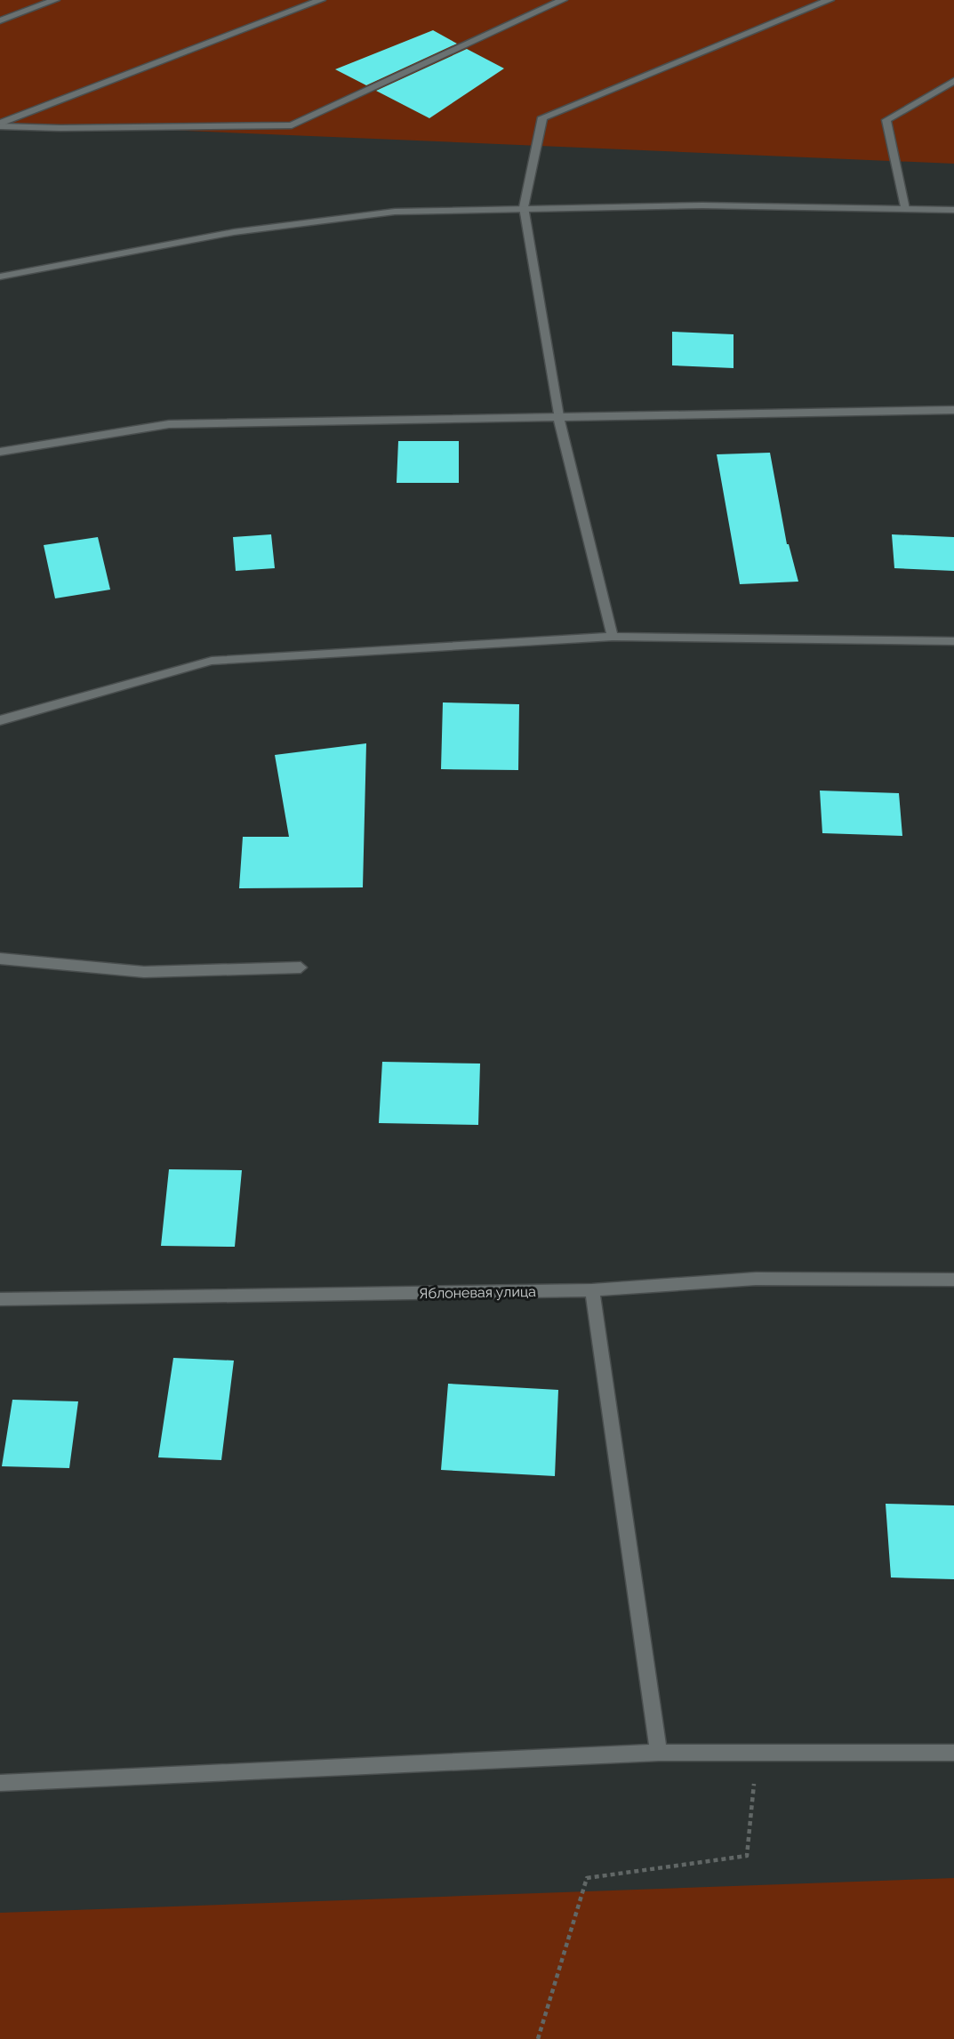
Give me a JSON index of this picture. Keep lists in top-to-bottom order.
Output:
{
  "streets": {
    "street": ["Яблоневая улица"]
  }
}
